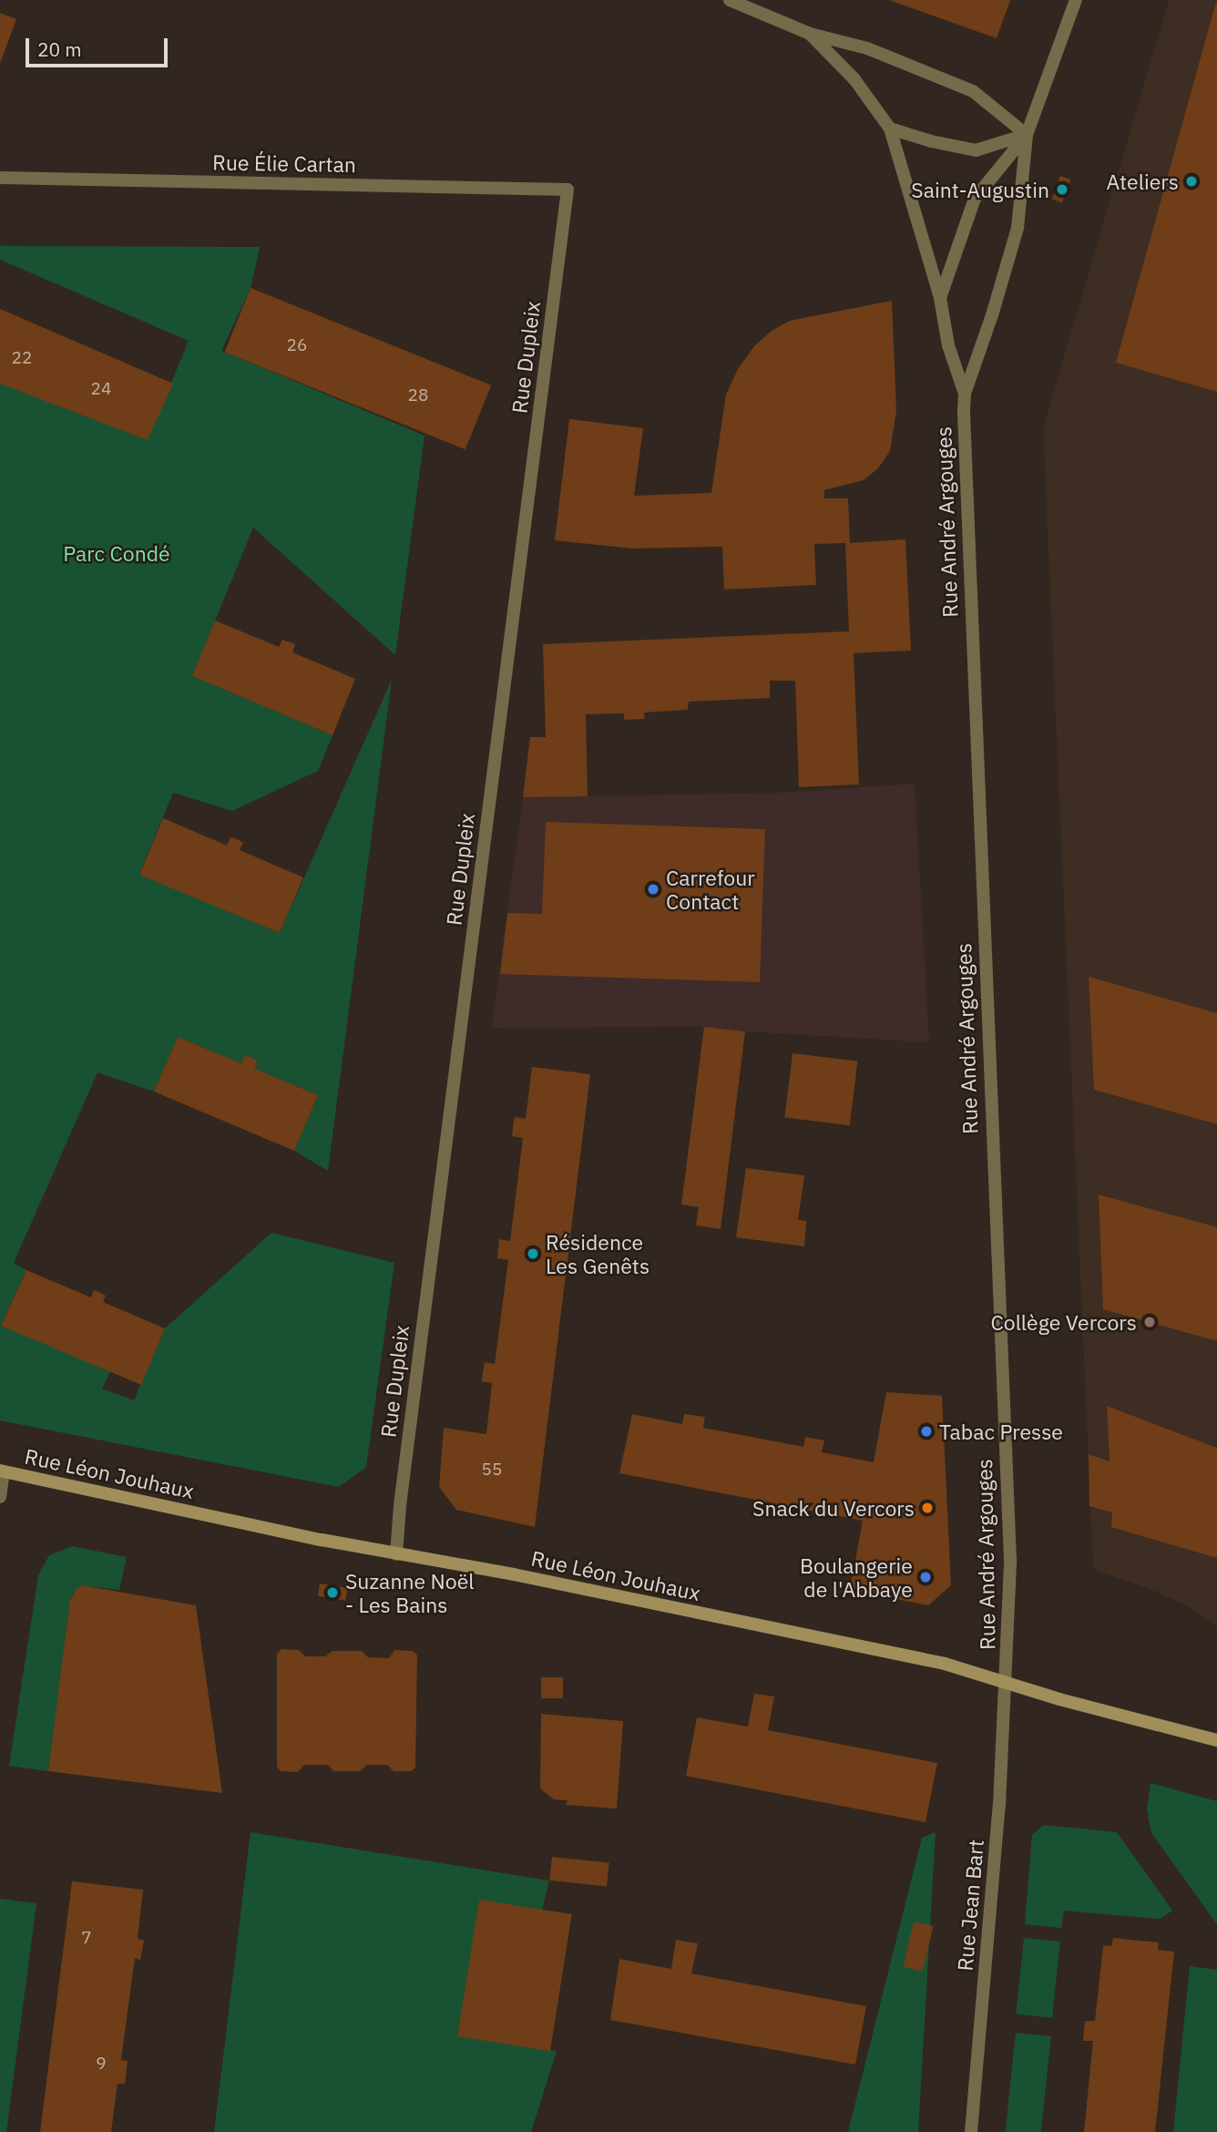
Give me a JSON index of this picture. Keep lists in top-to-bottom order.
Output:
{
  "streets": {
    "street": [
      "Rue Élie Cartan",
      "Rue Dupleix",
      "Rue André Argouges",
      "Rue Léon Jouhaux",
      "Rue Jean Bart"
    ]
  },
  "crossings": [
    ["Rue Élie Cartan", "Rue Dupleix"],
    ["Rue Dupleix", "Rue Léon Jouhaux"],
    ["Rue André Argouges", "Rue Léon Jouhaux"],
    ["Rue André Argouges", "Rue Jean Bart"],
    ["Rue Léon Jouhaux", "Rue Jean Bart"]
  ],
  "parks": ["Parc Condé"],
  "places": [
    "Ateliers",
    "Saint-Augustin",
    "Carrefour Contact",
    "Résidence Les Genêts",
    "Collège Vercors",
    "Tabac Presse",
    "Snack du Vercors",
    "Boulangerie de l'Abbaye",
    "Suzanne Noël - Les Bains"
  ],
  "house_numbers": [
    "26",
    "22",
    "24",
    "28",
    "55",
    "7",
    "9"
  ],
  "scale_bar": "20 m"
}
